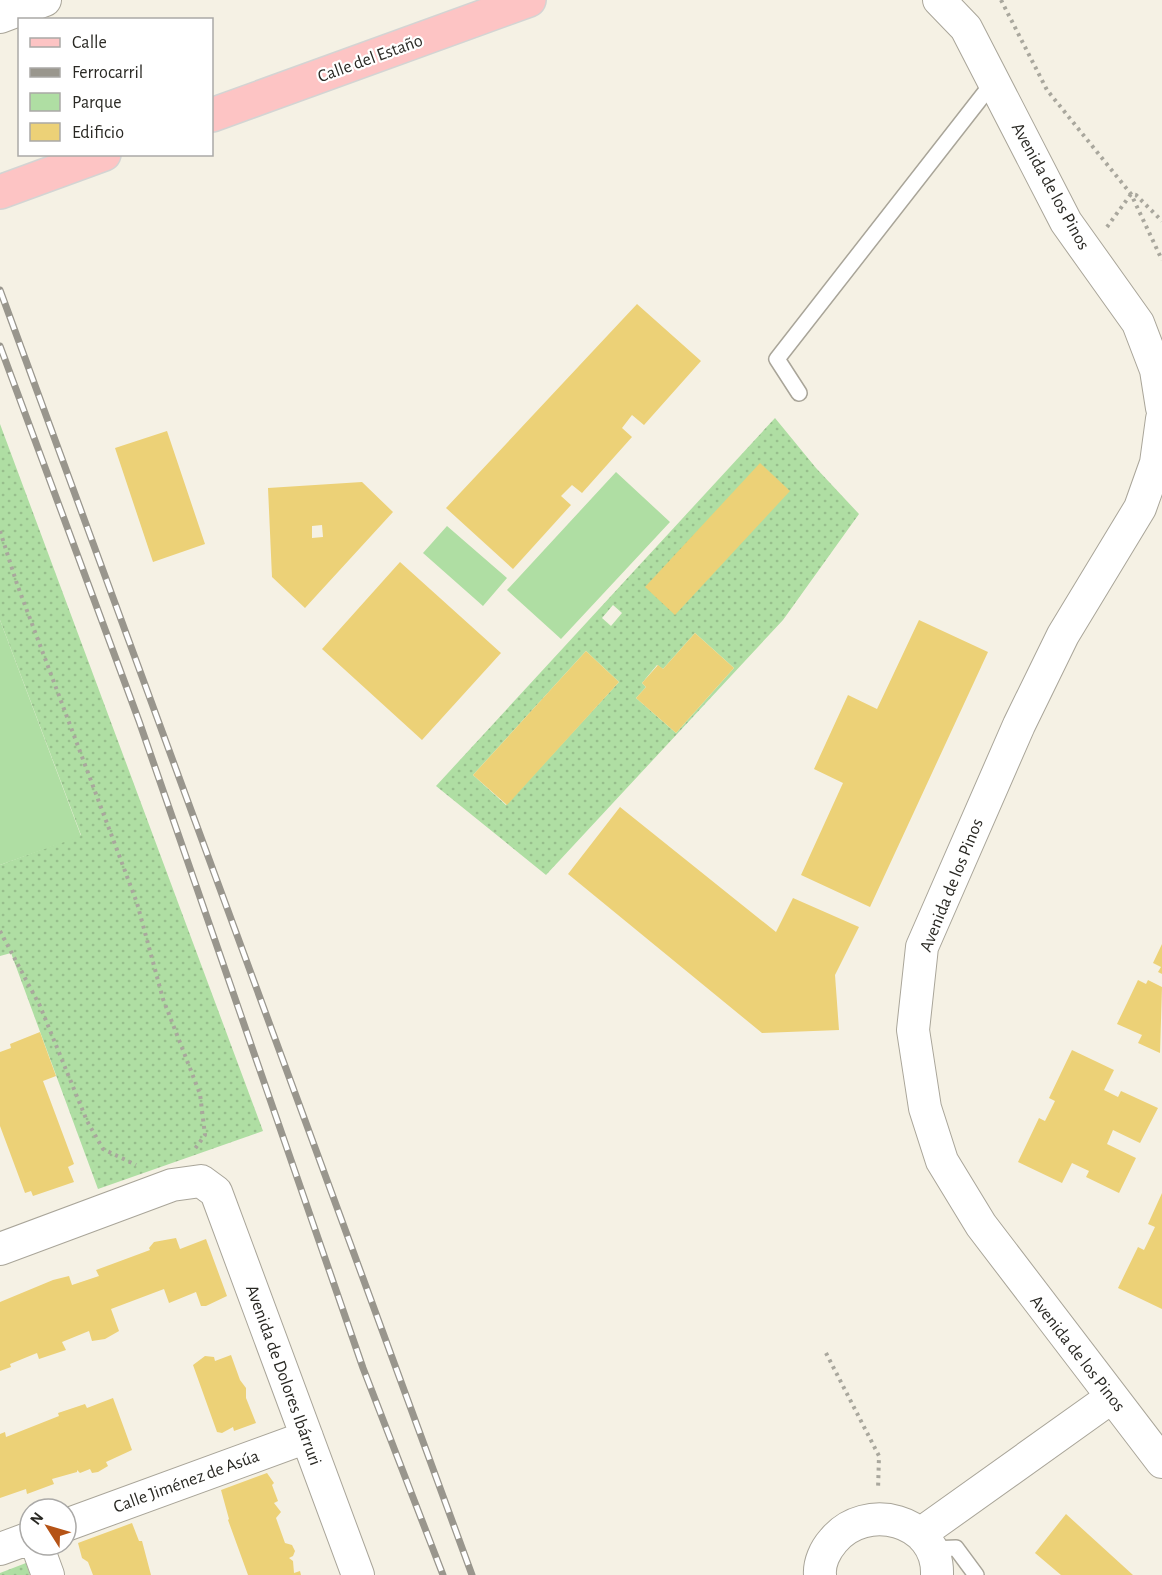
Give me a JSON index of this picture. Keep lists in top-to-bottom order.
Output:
{
  "streets": {
    "main road": ["Calle del Estaño"],
    "street": ["Avenida de los Pinos", "Avenida de Dolores Ibárruri", "Calle Jiménez de Asúa"]
  },
  "crossings": [
    ["Avenida de Dolores Ibárruri", "Calle Jiménez de Asúa"]
  ],
  "legend": [
    "Calle",
    "Ferrocarril",
    "Parque",
    "Edificio"
  ],
  "north": "top left"
}
